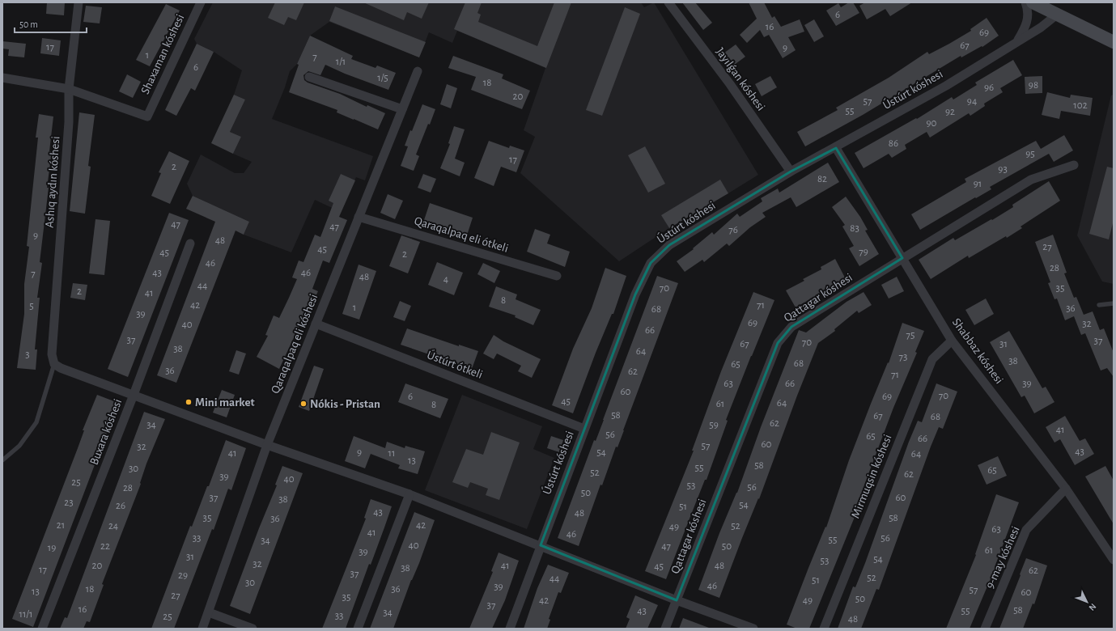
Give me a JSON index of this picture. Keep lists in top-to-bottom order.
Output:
{
  "streets": {
    "street": [
      "Shaxaman kóshesi",
      "Jayılǵan kóshesi",
      "Ústúrt kóshesi",
      "Ashıq aydın kóshesi",
      "Qaraqalpaq eli ótkeli",
      "Qattagar kóshesi",
      "Qaraqalpaq eli kóshesi",
      "Shabbaz kóshesi",
      "Ústúrt ótkeli",
      "Buxara kóshesi",
      "Mirmuqsin kóshesi",
      "9-may kóshesi"
    ]
  },
  "crossings": [
    ["Shaxaman kóshesi", "Ashıq aydın kóshesi"],
    ["Jayılǵan kóshesi", "Ústúrt kóshesi"],
    ["Ústúrt kóshesi", "Shabbaz kóshesi"],
    ["Ústúrt kóshesi", "Ústúrt ótkeli"],
    ["Qaraqalpaq eli ótkeli", "Qaraqalpaq eli kóshesi"],
    ["Qattagar kóshesi", "Shabbaz kóshesi"],
    ["Qaraqalpaq eli kóshesi", "Ústúrt ótkeli"],
    ["Shabbaz kóshesi", "Mirmuqsin kóshesi"],
    ["Shabbaz kóshesi", "9-may kóshesi"]
  ],
  "places": ["Mini market", "Nókis - Pristan"],
  "house_numbers": [
    "6",
    "16",
    "69",
    "67",
    "17",
    "9",
    "1",
    "7",
    "1/1",
    "6",
    "1/5",
    "18",
    "98",
    "96",
    "20",
    "57",
    "94",
    "102",
    "55",
    "92",
    "90",
    "86",
    "95",
    "17",
    "2",
    "93",
    "82",
    "91",
    "47",
    "47",
    "83",
    "76",
    "9",
    "48",
    "27",
    "45",
    "79",
    "45",
    "2",
    "46",
    "28",
    "43",
    "46",
    "7",
    "48",
    "4",
    "44",
    "70",
    "35",
    "2",
    "41",
    "8",
    "42",
    "71",
    "5",
    "1",
    "36",
    "68",
    "39",
    "69",
    "32",
    "40",
    "66",
    "75",
    "37",
    "37",
    "70",
    "67",
    "31",
    "38",
    "64",
    "3",
    "73",
    "38",
    "68",
    "65",
    "36",
    "62",
    "71",
    "63",
    "66",
    "39",
    "60",
    "70",
    "6",
    "69",
    "45",
    "64",
    "61",
    "8",
    "58",
    "67",
    "68",
    "62",
    "34",
    "59",
    "41",
    "56",
    "65",
    "66",
    "60",
    "57",
    "32",
    "43",
    "9",
    "54",
    "41",
    "11",
    "64",
    "13",
    "58",
    "55",
    "30",
    "65",
    "52",
    "62",
    "39",
    "40",
    "25",
    "53",
    "56",
    "28",
    "50",
    "37",
    "60",
    "38",
    "23",
    "54",
    "26",
    "51",
    "43",
    "48",
    "35",
    "58",
    "36",
    "21",
    "42",
    "24",
    "52",
    "49",
    "63",
    "41",
    "46",
    "33",
    "56",
    "55",
    "34",
    "40",
    "22",
    "47",
    "50",
    "19",
    "61",
    "39",
    "31",
    "54",
    "53",
    "32",
    "20",
    "41",
    "48",
    "45",
    "38",
    "17",
    "62",
    "37",
    "29",
    "52",
    "44",
    "51",
    "30",
    "46",
    "39",
    "18",
    "36",
    "57",
    "13",
    "60",
    "27",
    "35",
    "50",
    "42",
    "49",
    "37",
    "16",
    "58",
    "43",
    "55",
    "34",
    "11/1",
    "33",
    "25",
    "48"
  ],
  "scale_bar": "50 m",
  "north": "bottom right"
}
